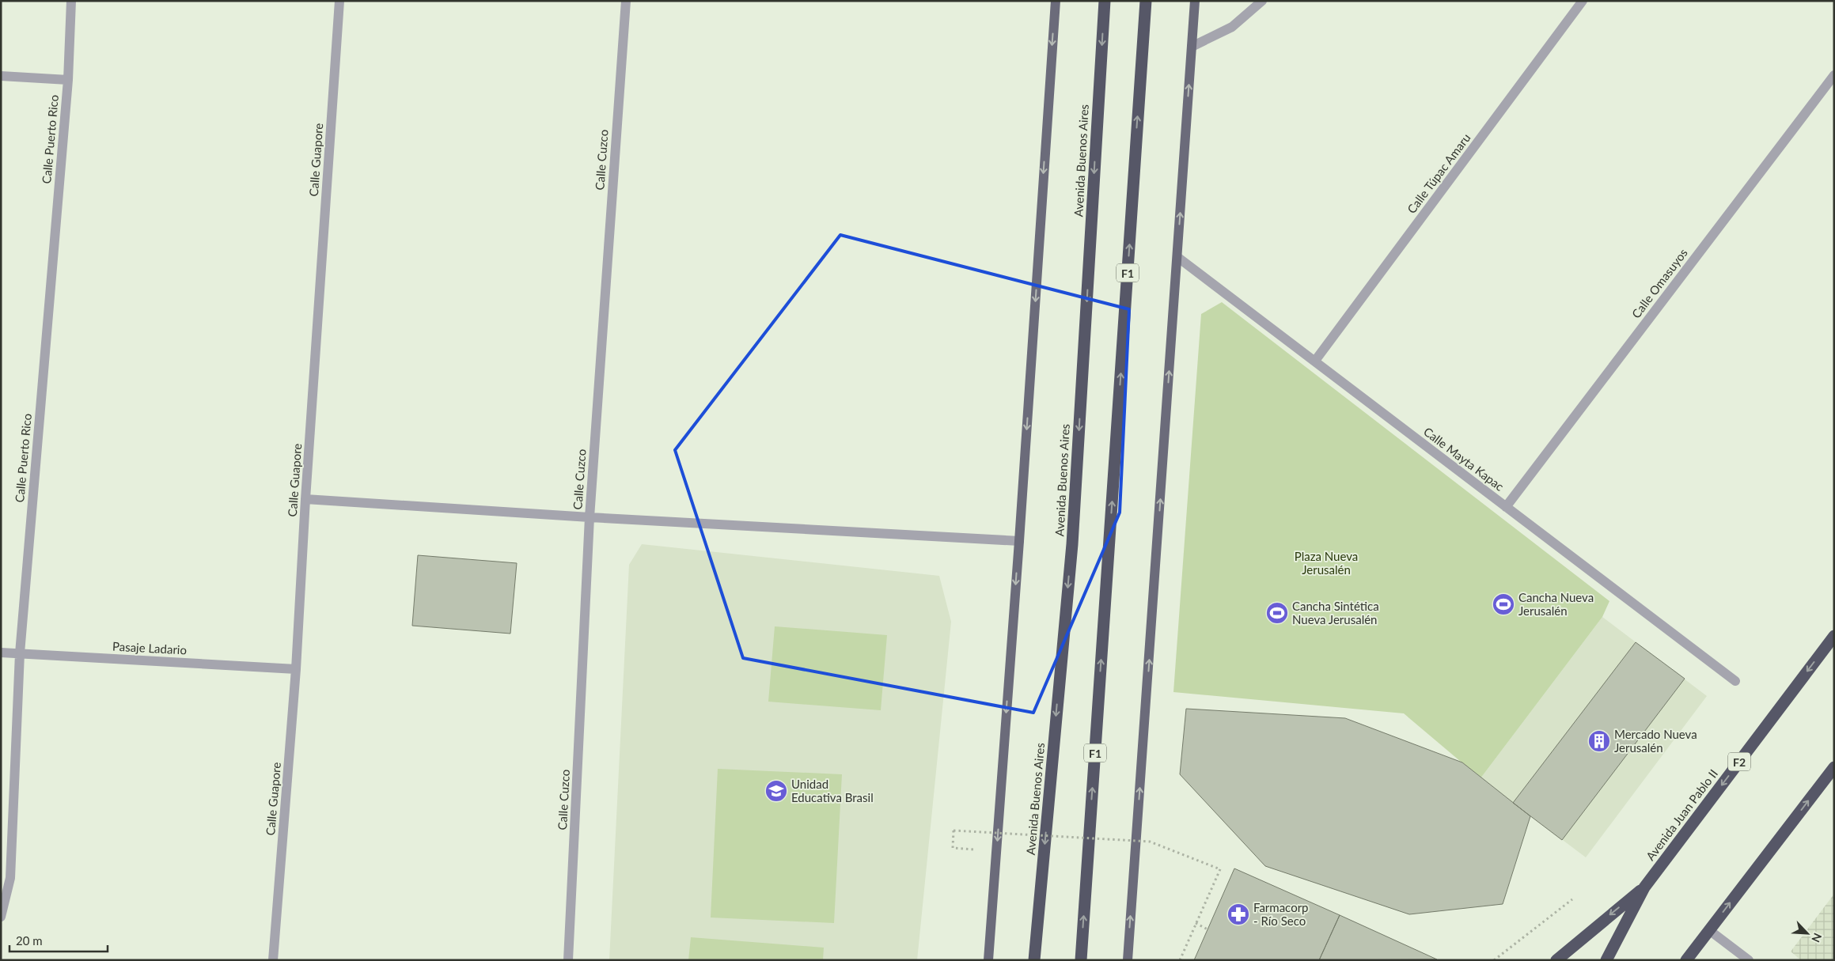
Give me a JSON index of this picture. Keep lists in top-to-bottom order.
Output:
{
  "streets": {
    "highway": [
      "Avenida Buenos Aires",
      "F1",
      "F2",
      "Avenida Juan Pablo II"
    ],
    "street": [
      "Calle Puerto Rico",
      "Calle Guapore",
      "Calle Cuzco",
      "Calle Túpac Amaru",
      "Calle Omasuyos",
      "Calle Mayta Kapac",
      "Pasaje Ladario"
    ]
  },
  "crossings": [
    ["Calle Puerto Rico", "Pasaje Ladario"],
    ["Calle Guapore", "Pasaje Ladario"],
    ["Calle Túpac Amaru", "Calle Mayta Kapac"],
    ["Calle Omasuyos", "Calle Mayta Kapac"]
  ],
  "parks": ["Plaza Nueva Jerusalén"],
  "places": {
    "sports": ["Cancha Nueva Jerusalén", "Cancha Sintética Nueva Jerusalén"],
    "building": ["Mercado Nueva Jerusalén"],
    "school or university": ["Unidad Educativa Brasil"],
    "pharmacy": ["Farmacorp - Río Seco"]
  },
  "scale_bar": "20 m",
  "north": "bottom right"
}
